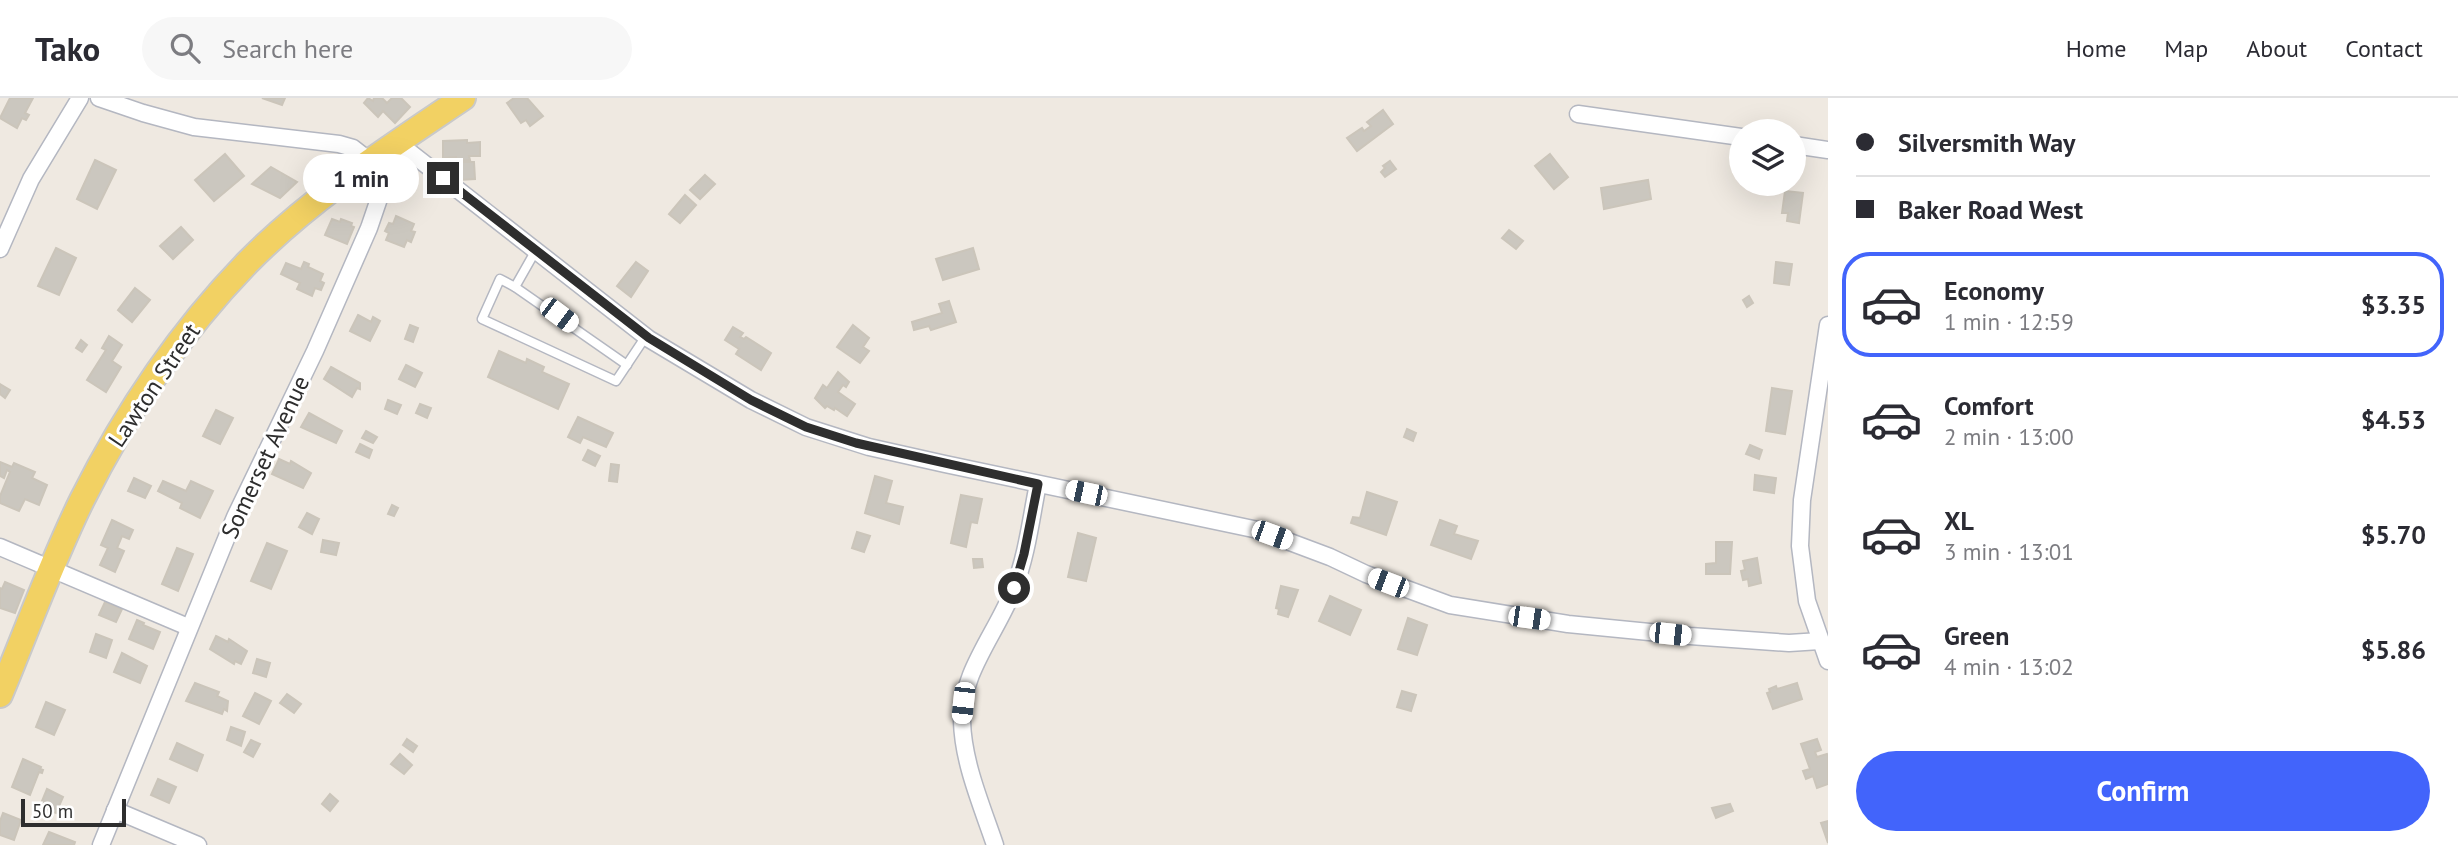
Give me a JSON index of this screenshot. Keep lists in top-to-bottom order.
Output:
{
  "streets": {
    "main road": ["Lawton Street"],
    "street": ["Somerset Avenue"]
  },
  "crossings": [
    ["Lawton Street", "Somerset Avenue"]
  ],
  "scale_bar": "50 m",
  "page": {
    "header": "Tako",
    "search": "Search here",
    "nav": [
      "Home",
      "Map",
      "About",
      "Contact"
    ],
    "banner": ["Silversmith Way", "Baker Road West"],
    "bubble": "1 min",
    "list": [
      {
        "name": "Economy",
        "note": "1 min · 12:59",
        "value": "$3.35"
      },
      {
        "name": "Comfort",
        "note": "2 min · 13:00",
        "value": "$4.53"
      },
      {
        "name": "XL",
        "note": "3 min · 13:01",
        "value": "$5.70"
      },
      {
        "name": "Green",
        "note": "4 min · 13:02",
        "value": "$5.86"
      }
    ],
    "buttons": "Confirm",
    "scale": "50 m"
  }
}
